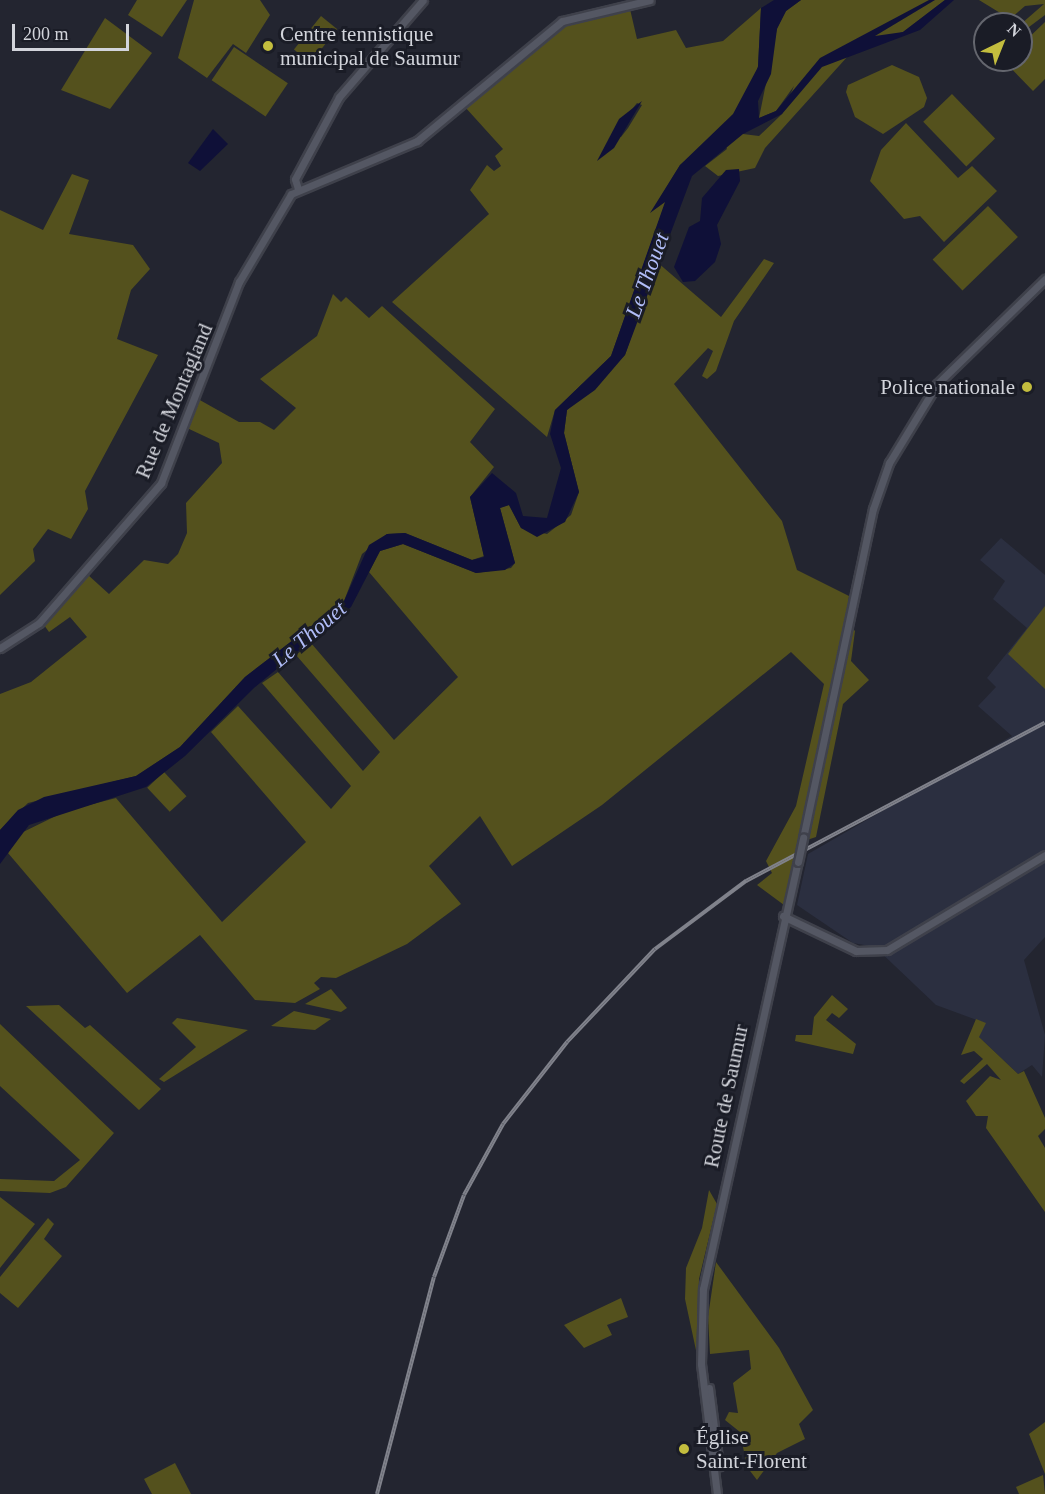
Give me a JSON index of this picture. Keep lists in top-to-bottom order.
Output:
{
  "streets": {
    "street": ["Rue de Montagland", "Route de Saumur"]
  },
  "water": ["Le Thouet"],
  "places": ["Centre tennistique municipal de Saumur", "Police nationale", "Église Saint-Florent"],
  "scale_bar": "200 m",
  "north": "top right"
}
